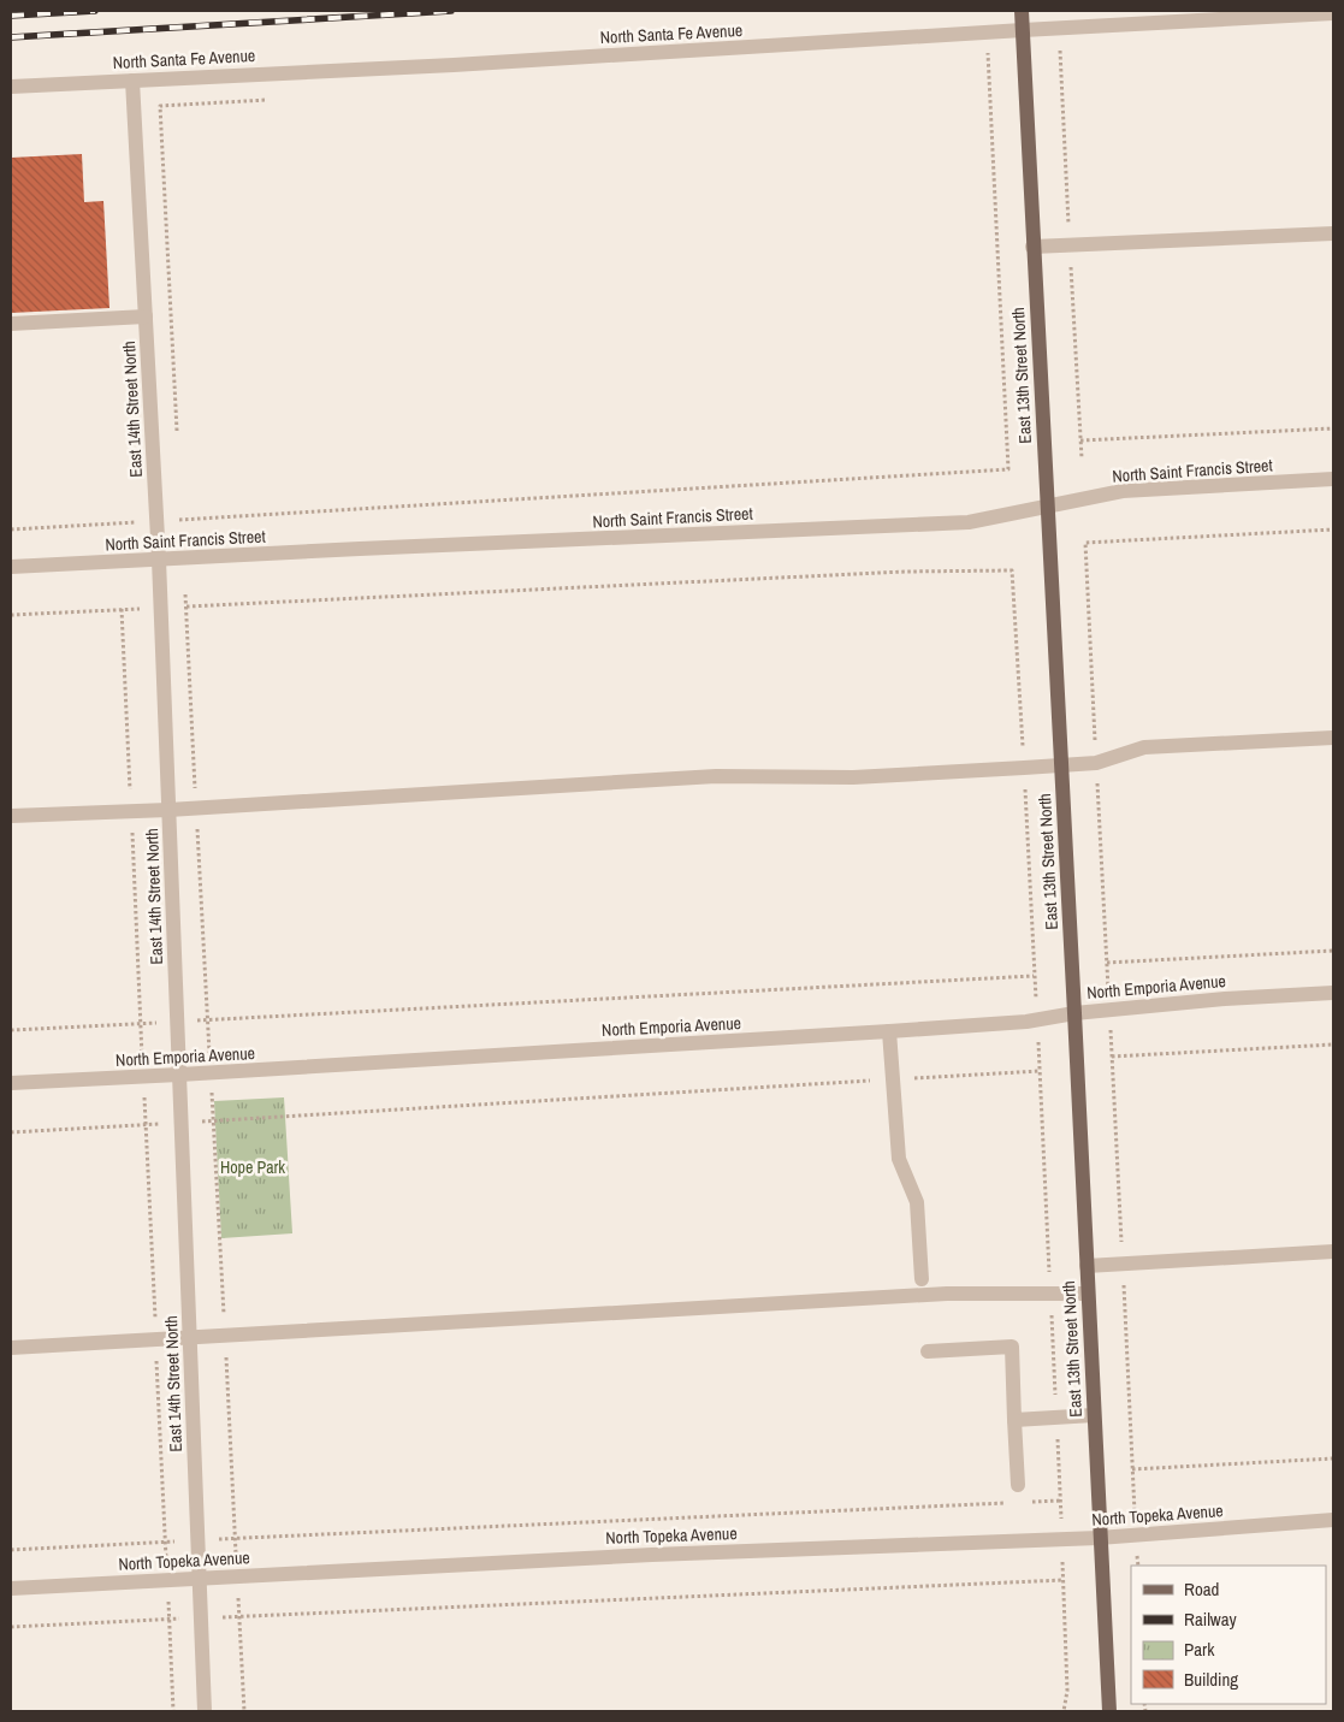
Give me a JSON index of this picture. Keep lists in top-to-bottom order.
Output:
{
  "streets": {
    "main road": ["East 13th Street North"],
    "street": [
      "North Santa Fe Avenue",
      "East 14th Street North",
      "North Saint Francis Street",
      "North Emporia Avenue",
      "North Topeka Avenue"
    ]
  },
  "crossings": [
    ["North Santa Fe Avenue", "East 13th Street North"],
    ["North Santa Fe Avenue", "East 14th Street North"],
    ["East 13th Street North", "North Saint Francis Street"],
    ["East 13th Street North", "North Emporia Avenue"],
    ["East 13th Street North", "North Topeka Avenue"],
    ["East 14th Street North", "North Saint Francis Street"],
    ["East 14th Street North", "North Emporia Avenue"],
    ["East 14th Street North", "North Topeka Avenue"]
  ],
  "parks": ["Hope Park"],
  "legend": [
    "Road",
    "Railway",
    "Park",
    "Building"
  ]
}
